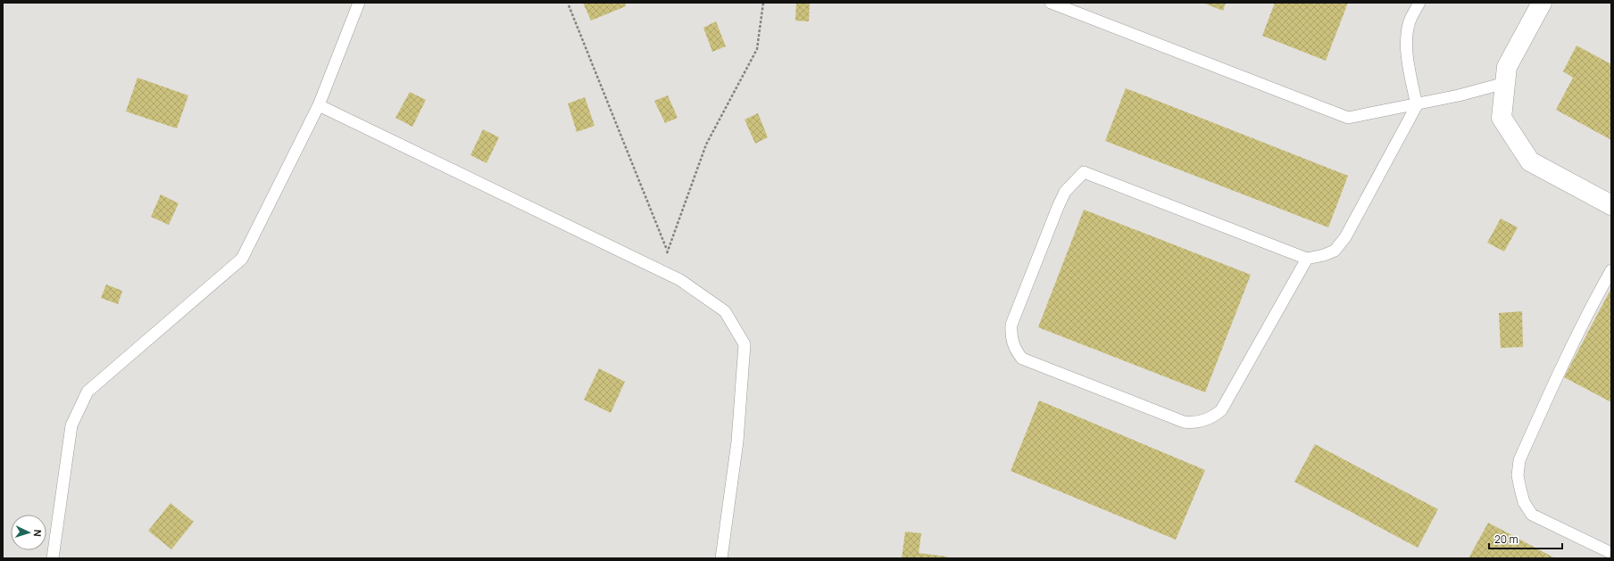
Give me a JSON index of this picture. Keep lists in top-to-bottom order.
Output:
{
  "scale_bar": "20 m",
  "north": "right"
}
